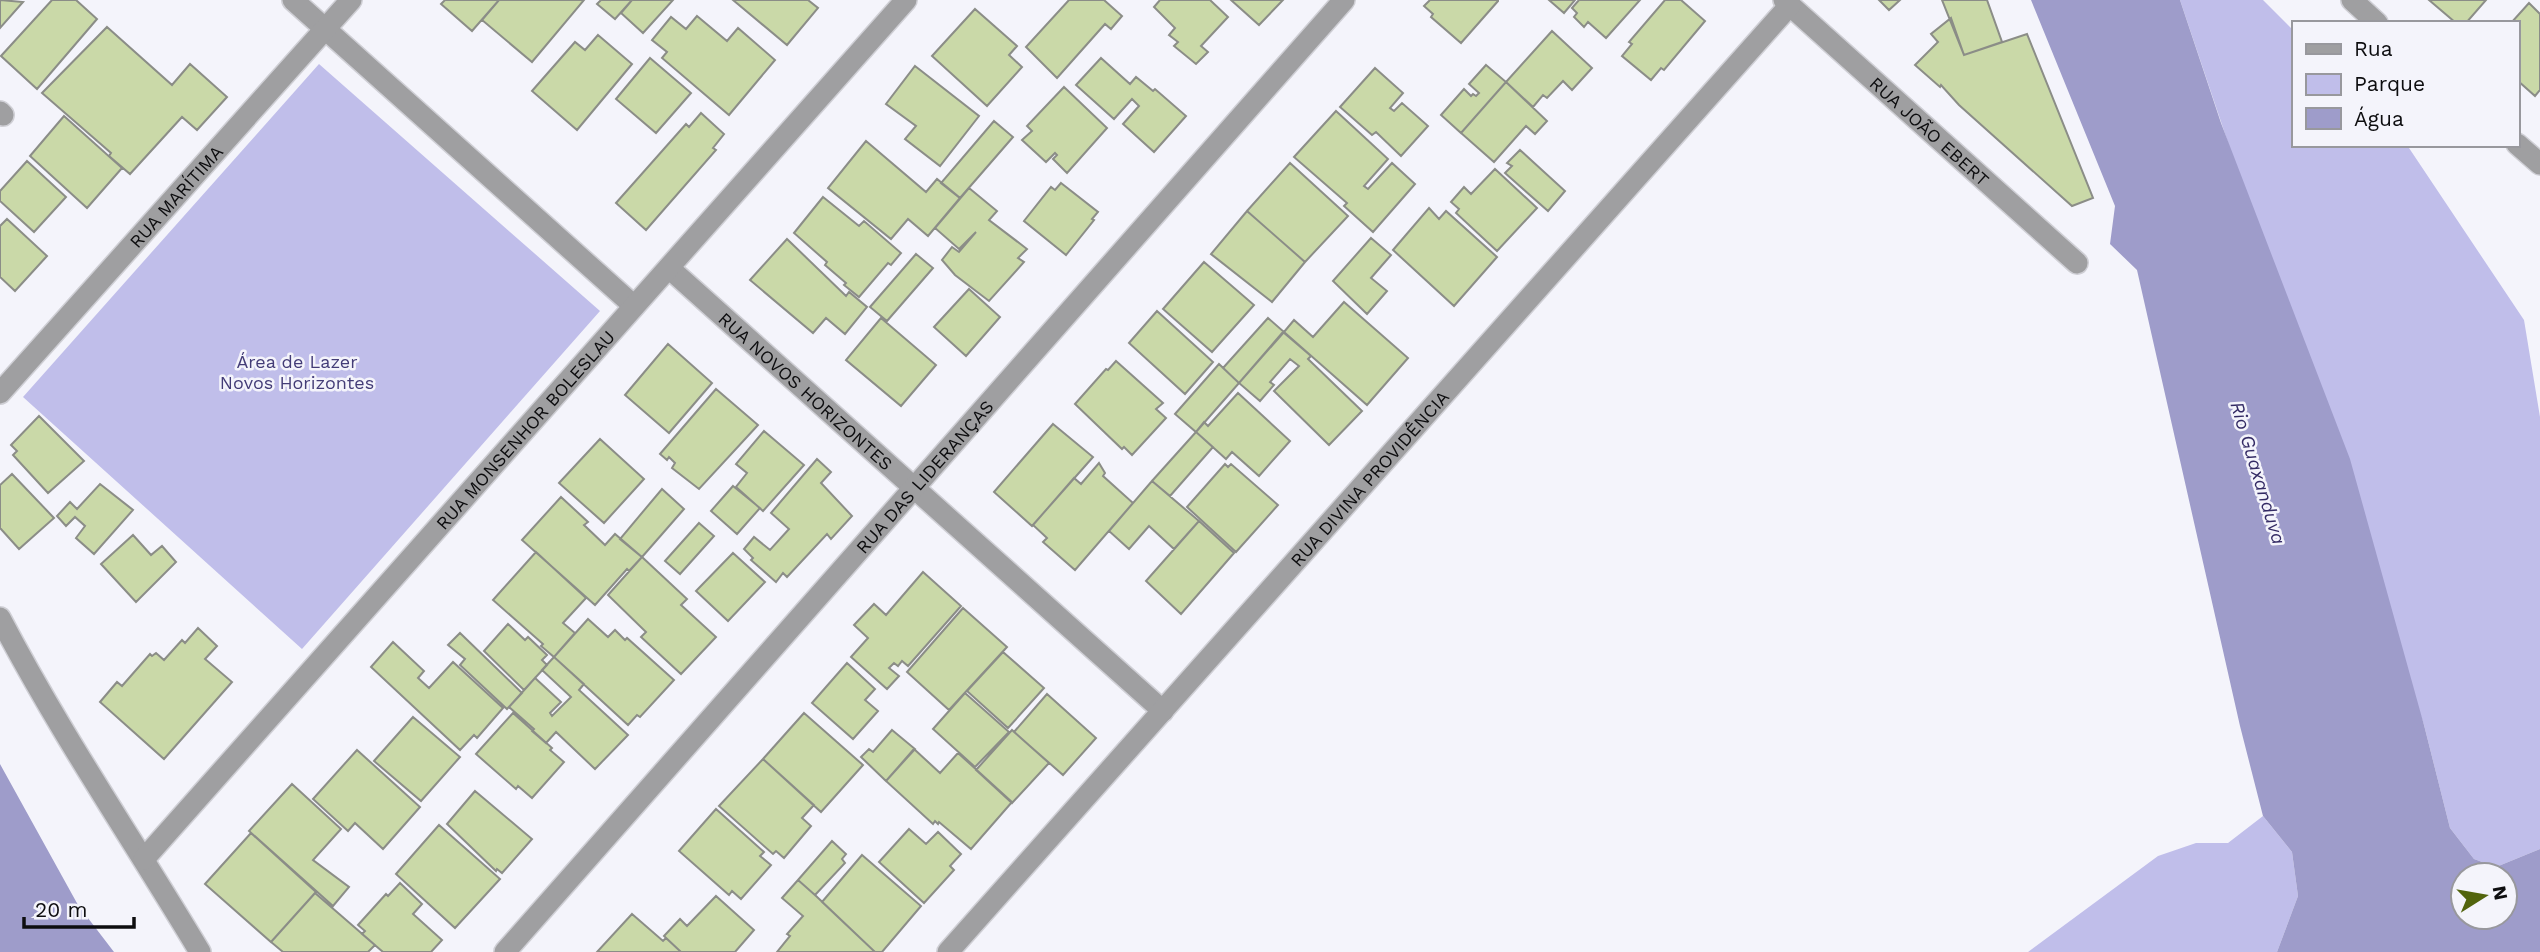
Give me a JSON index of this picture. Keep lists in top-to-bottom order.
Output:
{
  "streets": {
    "street": [
      "RUA JOÃO EBERT",
      "RUA MARÍTIMA",
      "RUA NOVOS HORIZONTES",
      "RUA MONSENHOR BOLESLAU",
      "RUA DAS LIDERANÇAS",
      "RUA DIVINA PROVIDÊNCIA"
    ]
  },
  "crossings": [
    ["RUA JOÃO EBERT", "RUA DIVINA PROVIDÊNCIA"],
    ["RUA NOVOS HORIZONTES", "RUA MONSENHOR BOLESLAU"],
    ["RUA NOVOS HORIZONTES", "RUA DAS LIDERANÇAS"],
    ["RUA NOVOS HORIZONTES", "RUA DIVINA PROVIDÊNCIA"]
  ],
  "water": ["Rio Guaxanduva"],
  "parks": ["Área de Lazer Novos Horizontes"],
  "legend": ["Rua", "Parque", "Água"],
  "scale_bar": "20 m",
  "north": "right"
}
